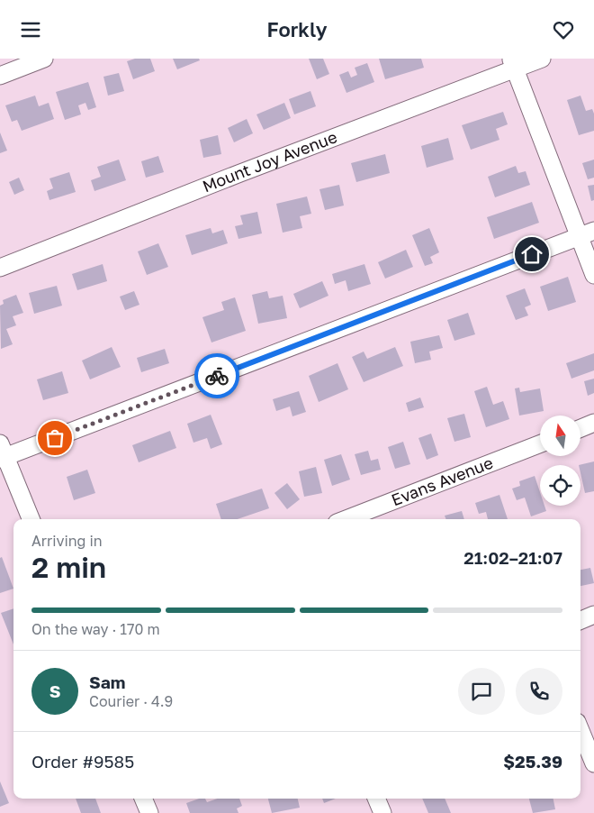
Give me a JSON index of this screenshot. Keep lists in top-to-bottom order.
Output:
{
  "streets": {
    "street": ["Mount Joy Avenue", "Evans Avenue"]
  },
  "north": "top",
  "page": {
    "header": "Forkly",
    "heading": ["2 min", "Arriving in", "21:02–21:07"],
    "panel": [
      "Sam",
      "Courier · 4.9",
      "Order #9585",
      "$25.39"
    ],
    "bar": "On the way · 170 m",
    "round": "S"
  }
}
